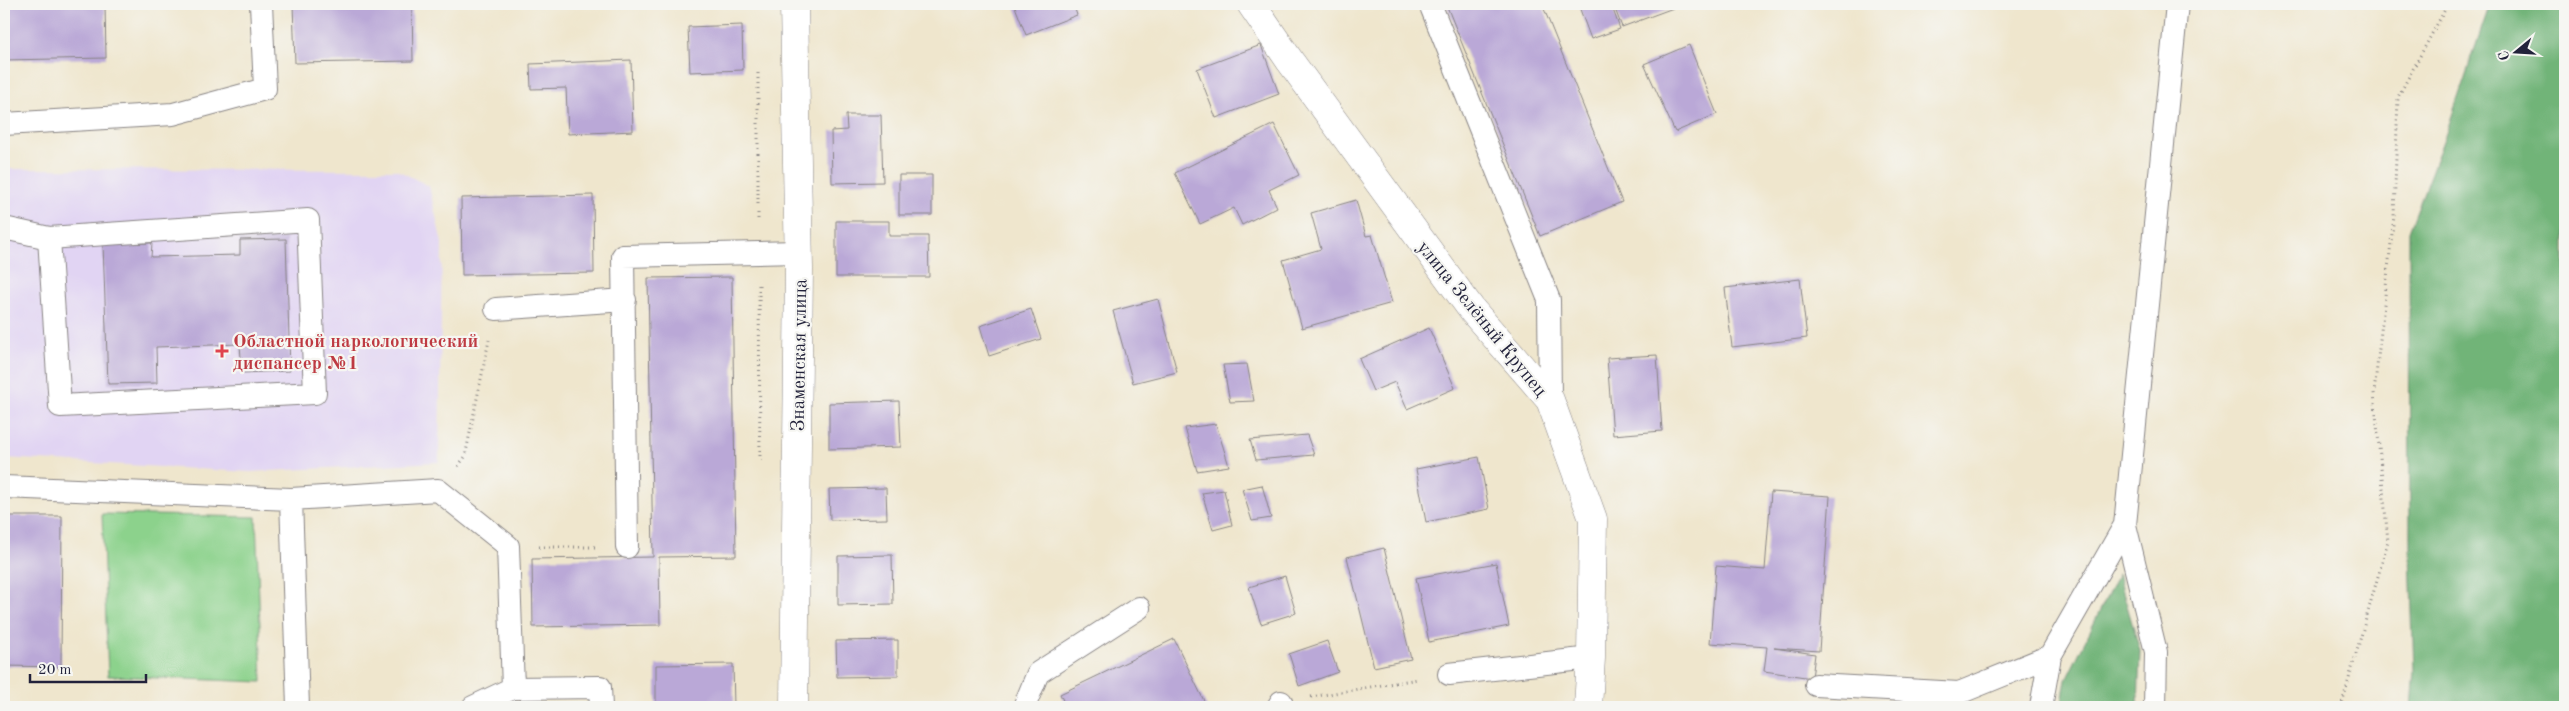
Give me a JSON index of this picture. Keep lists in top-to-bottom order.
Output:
{
  "streets": {
    "street": ["улица Зелёный Крупец", "Знаменская улица"]
  },
  "places": {
    "health": ["Областной наркологический диспансер №1"]
  },
  "scale_bar": "20 m",
  "north": "left"
}
